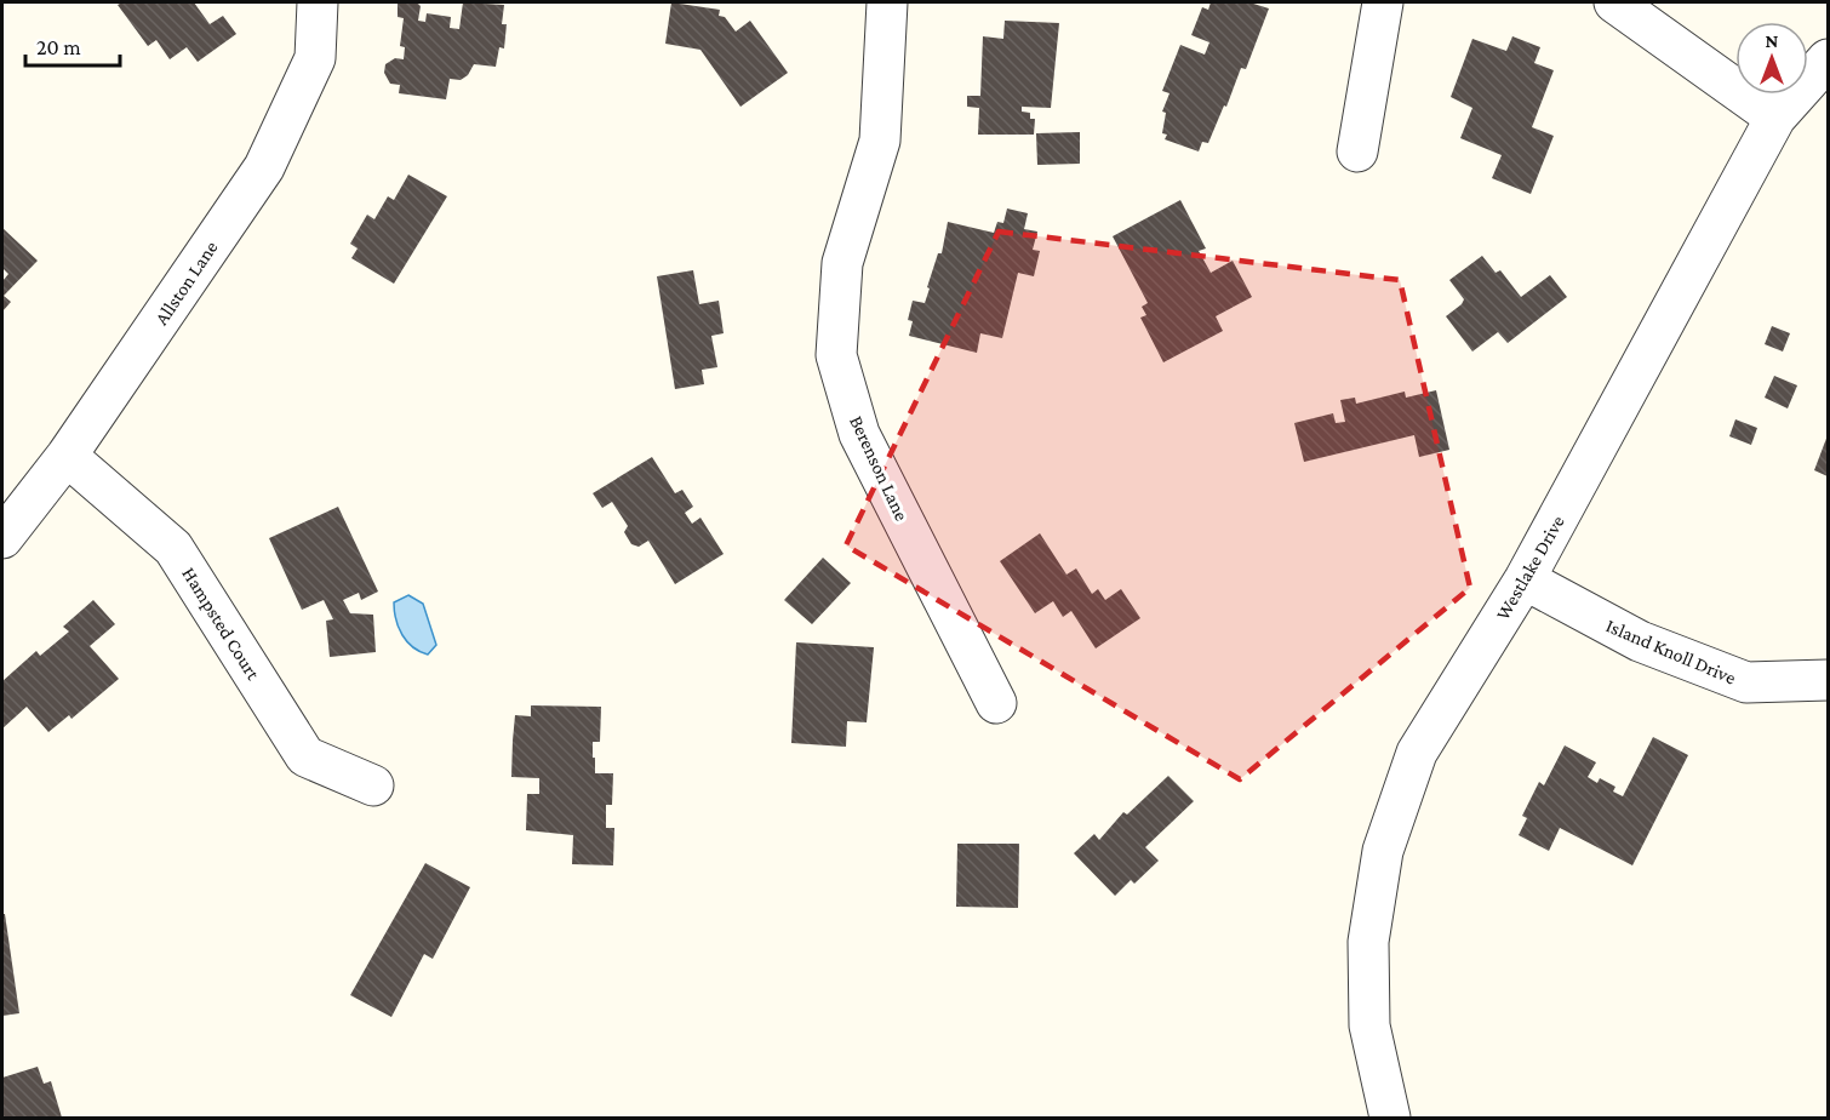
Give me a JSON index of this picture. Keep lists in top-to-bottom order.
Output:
{
  "streets": {
    "street": [
      "Allston Lane",
      "Berenson Lane",
      "Westlake Drive",
      "Hampsted Court",
      "Island Knoll Drive"
    ]
  },
  "crossings": [
    ["Allston Lane", "Hampsted Court"],
    ["Westlake Drive", "Island Knoll Drive"]
  ],
  "scale_bar": "20 m",
  "north": "top"
}
